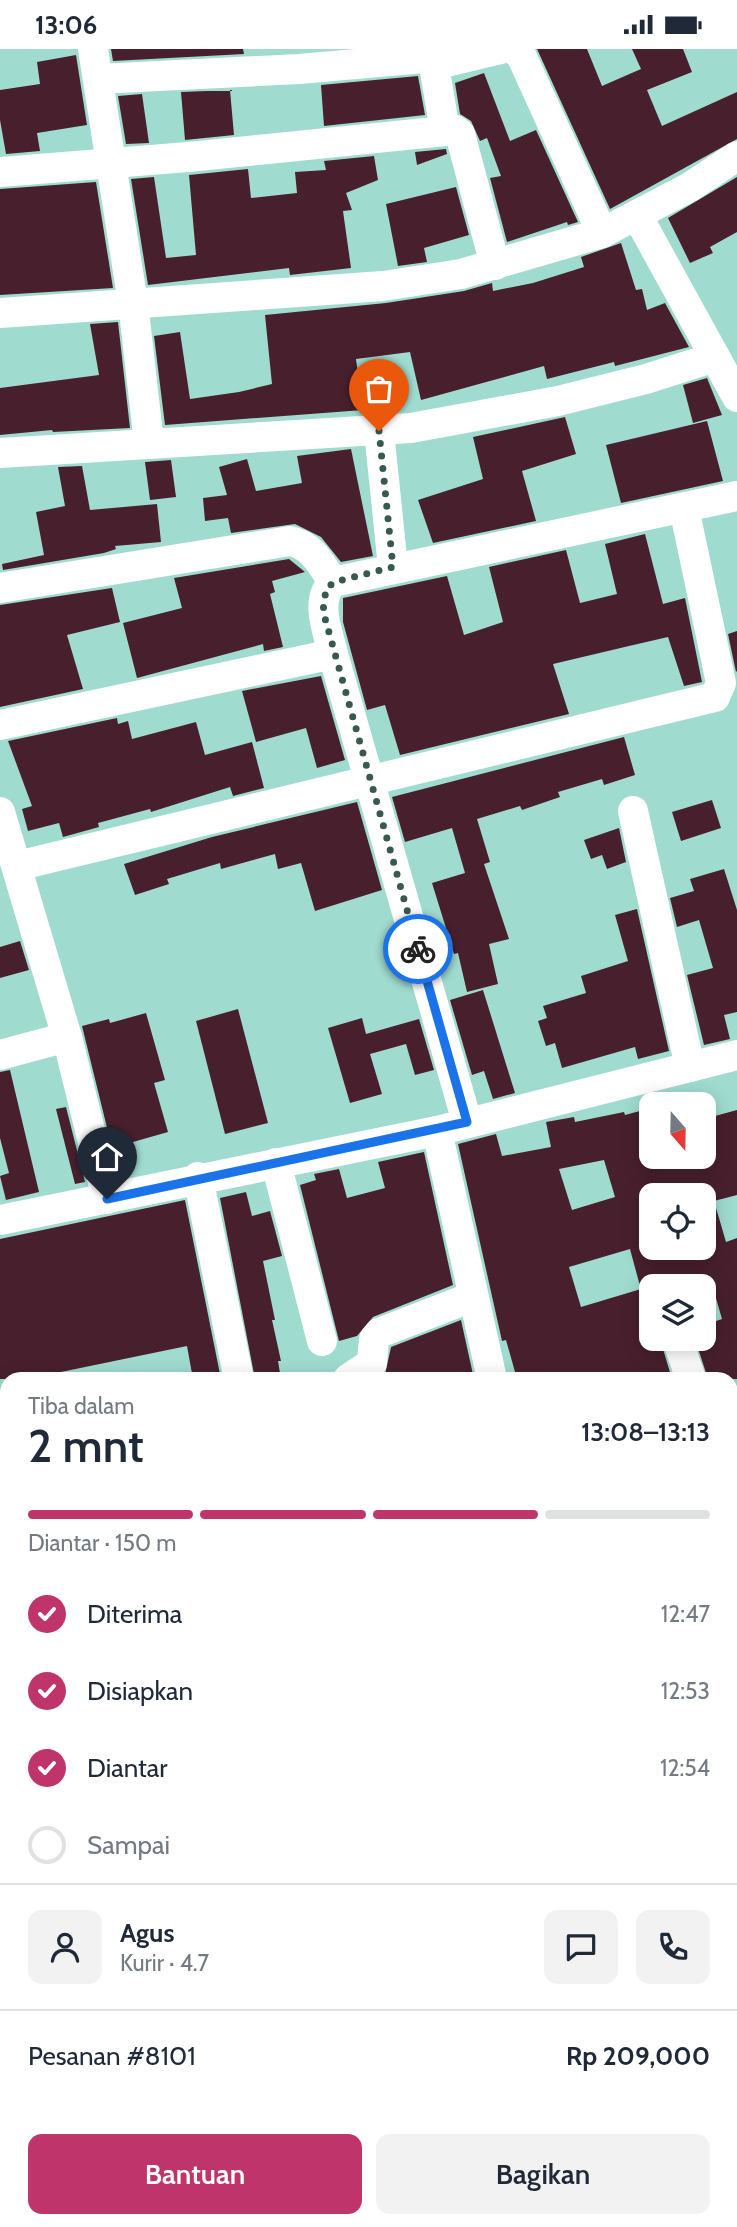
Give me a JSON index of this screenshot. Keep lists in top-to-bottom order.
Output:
{
  "north": "bottom",
  "page": {
    "status": "13:06",
    "heading": ["2 mnt", "Tiba dalam", "13:08–13:13"],
    "panel": [
      "Agus",
      "Kurir · 4.7",
      "Pesanan #8101",
      "Rp 209,000"
    ],
    "bar": "Diantar · 150 m",
    "list": [
      ["Diterima", "12:47"],
      ["Disiapkan", "12:53"],
      ["Diantar", "12:54"],
      "Sampai"
    ],
    "buttons": ["Bantuan", "Bagikan"]
  }
}
